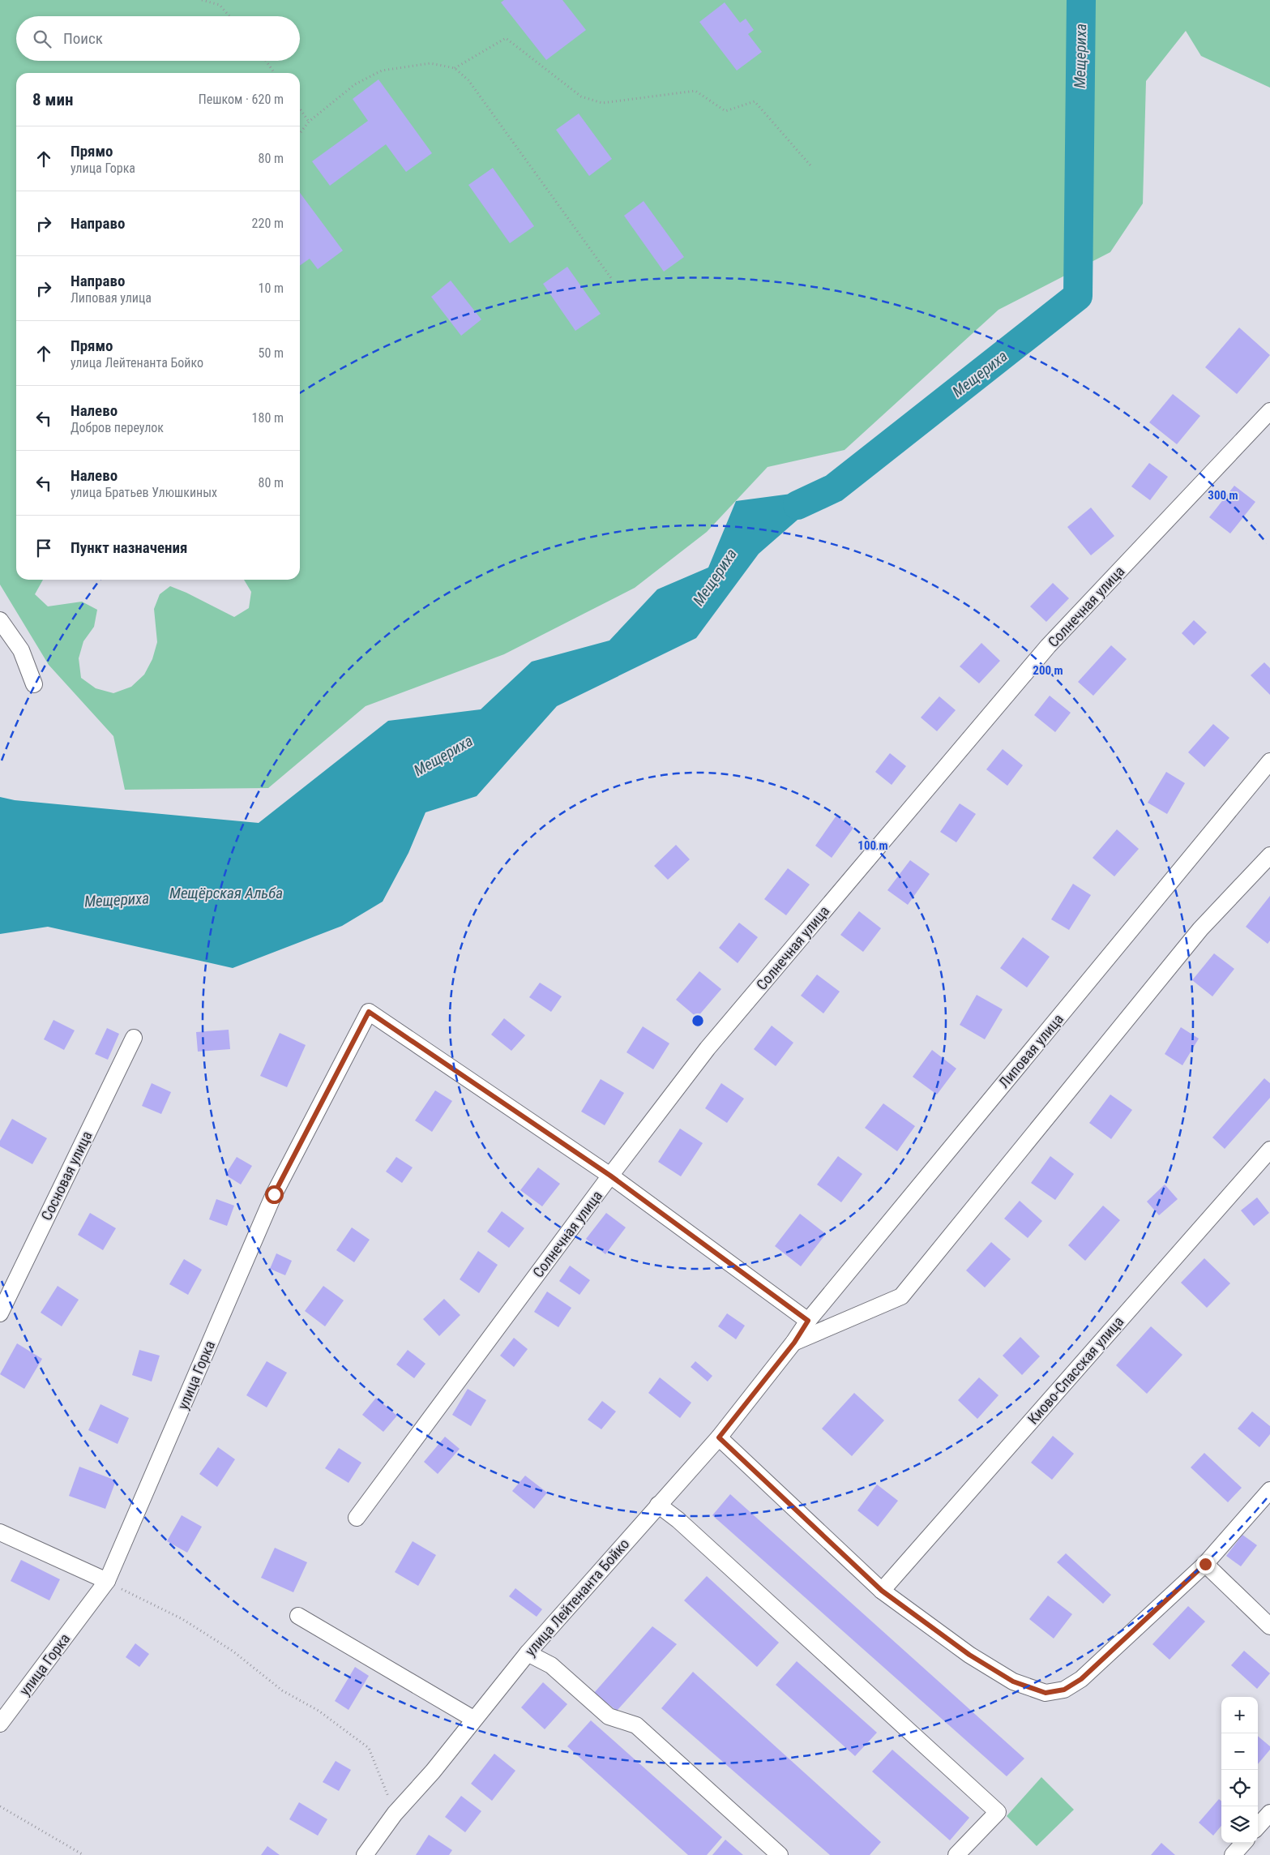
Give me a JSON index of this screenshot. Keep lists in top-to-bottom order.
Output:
{
  "streets": {
    "street": [
      "Солнечная улица",
      "Липовая улица",
      "Сосновая улица",
      "Киово-Спасская улица",
      "улица Горка",
      "улица Лейтенанта Бойко"
    ]
  },
  "crossings": [
    ["Солнечная улица", "улица Горка"],
    ["Липовая улица", "улица Лейтенанта Бойко"]
  ],
  "water": ["Мещериха", "Мещёрская Альба"],
  "page": {
    "search": "Поиск",
    "heading": ["8 мин", "Пешком · 620 m"],
    "list": [
      ["Прямо", "улица Горка", "80 m"],
      ["Направо", "220 m"],
      ["Направо", "Липовая улица", "10 m"],
      ["Прямо", "улица Лейтенанта Бойко", "50 m"],
      ["Налево", "Добров переулок", "180 m"],
      ["Налево", "улица Братьев Улюшкиных", "80 m"],
      "Пункт назначения"
    ],
    "map_buttons": ["+", "−"]
  },
  "rings": ["300 m", "200 m", "100 m"]
}
